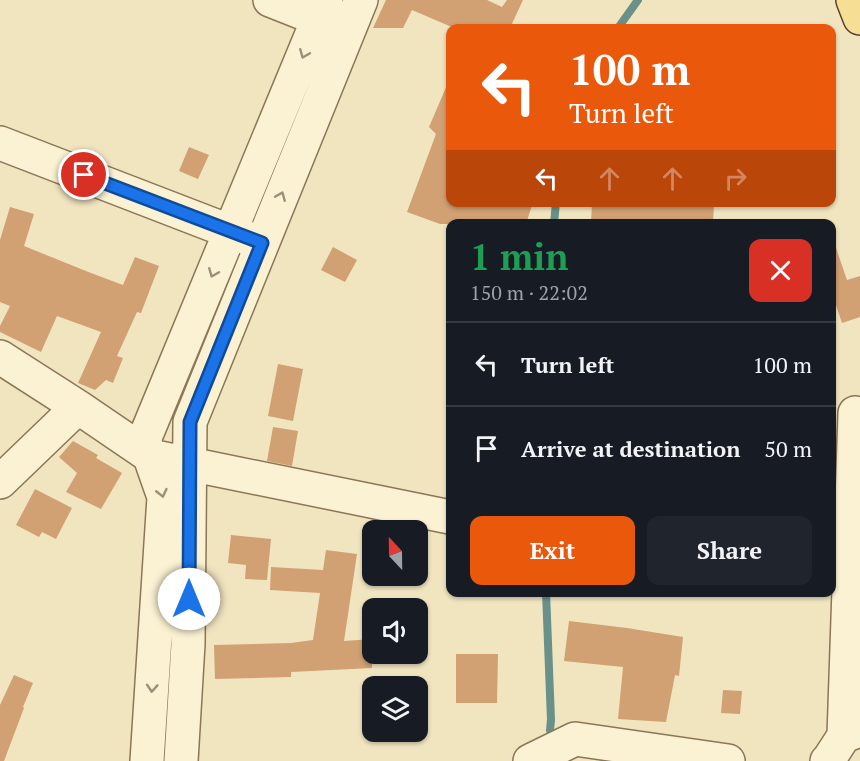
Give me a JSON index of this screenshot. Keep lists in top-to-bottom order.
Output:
{
  "north": "top",
  "page": {
    "turn": ["100 m", "Turn left"],
    "heading": ["1 min", "150 m · 22:02"],
    "list": [
      {
        "name": "Turn left",
        "value": "100 m"
      },
      {
        "name": "Arrive at destination",
        "value": "50 m"
      }
    ],
    "buttons": ["Exit", "Share"]
  }
}
